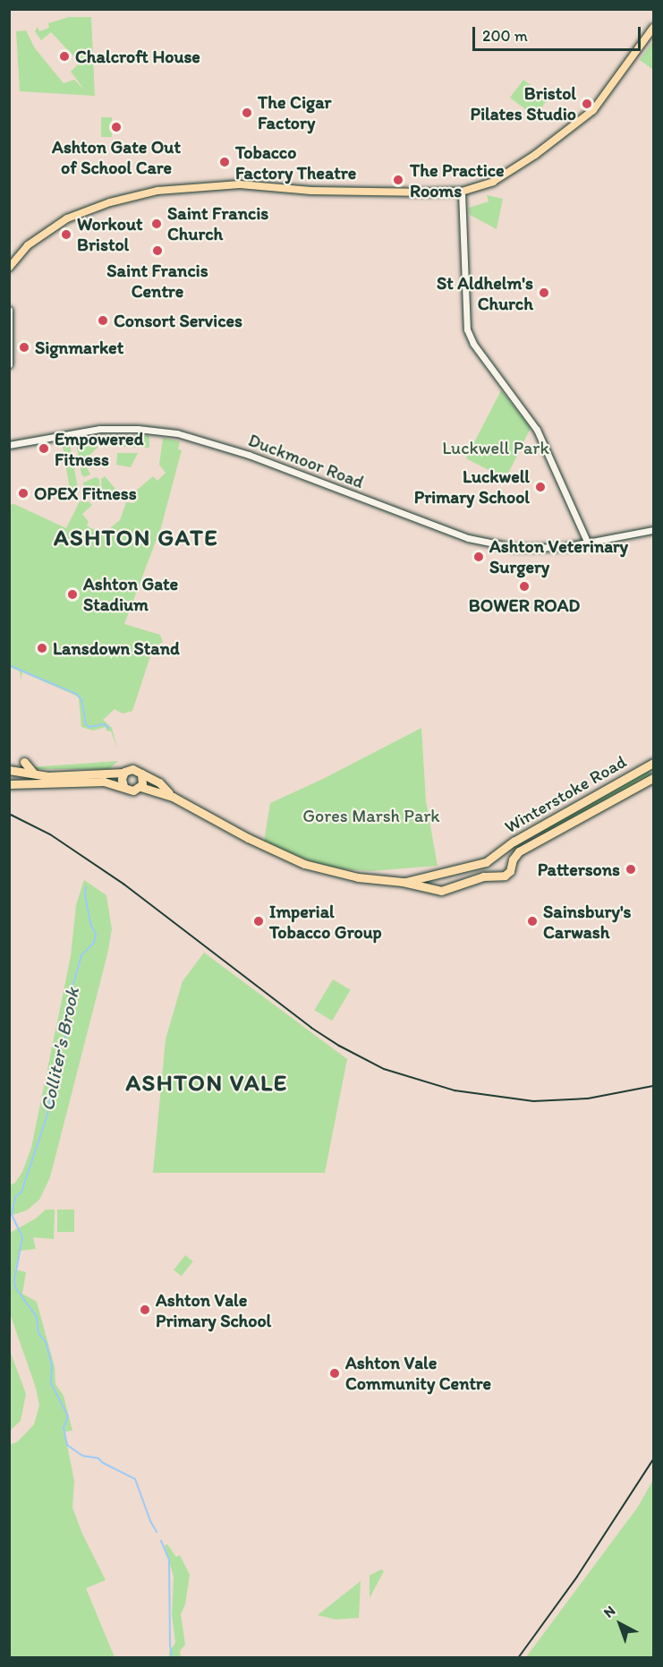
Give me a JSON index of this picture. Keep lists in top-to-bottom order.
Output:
{
  "streets": {
    "highway": ["Winterstoke Road"],
    "street": ["Duckmoor Road"]
  },
  "districts": ["ASHTON GATE", "ASHTON VALE"],
  "water": ["Colliter's Brook"],
  "parks": ["Luckwell Park", "Gores Marsh Park"],
  "places": [
    "Chalcroft House",
    "Bristol Pilates Studio",
    "The Cigar Factory",
    "Ashton Gate Out of School Care",
    "Tobacco Factory Theatre",
    "The Practice Rooms",
    "Saint Francis Church",
    "Workout Bristol",
    "Saint Francis Centre",
    "St Aldhelm's Church",
    "Consort Services",
    "Signmarket",
    "Empowered Fitness",
    "Luckwell Primary School",
    "OPEX Fitness",
    "Ashton Veterinary Surgery",
    "BOWER ROAD",
    "Ashton Gate Stadium",
    "Lansdown Stand",
    "Pattersons",
    "Imperial Tobacco Group",
    "Sainsbury's Carwash",
    "Ashton Vale Primary School",
    "Ashton Vale Community Centre"
  ],
  "scale_bar": "200 m",
  "north": "top left"
}
